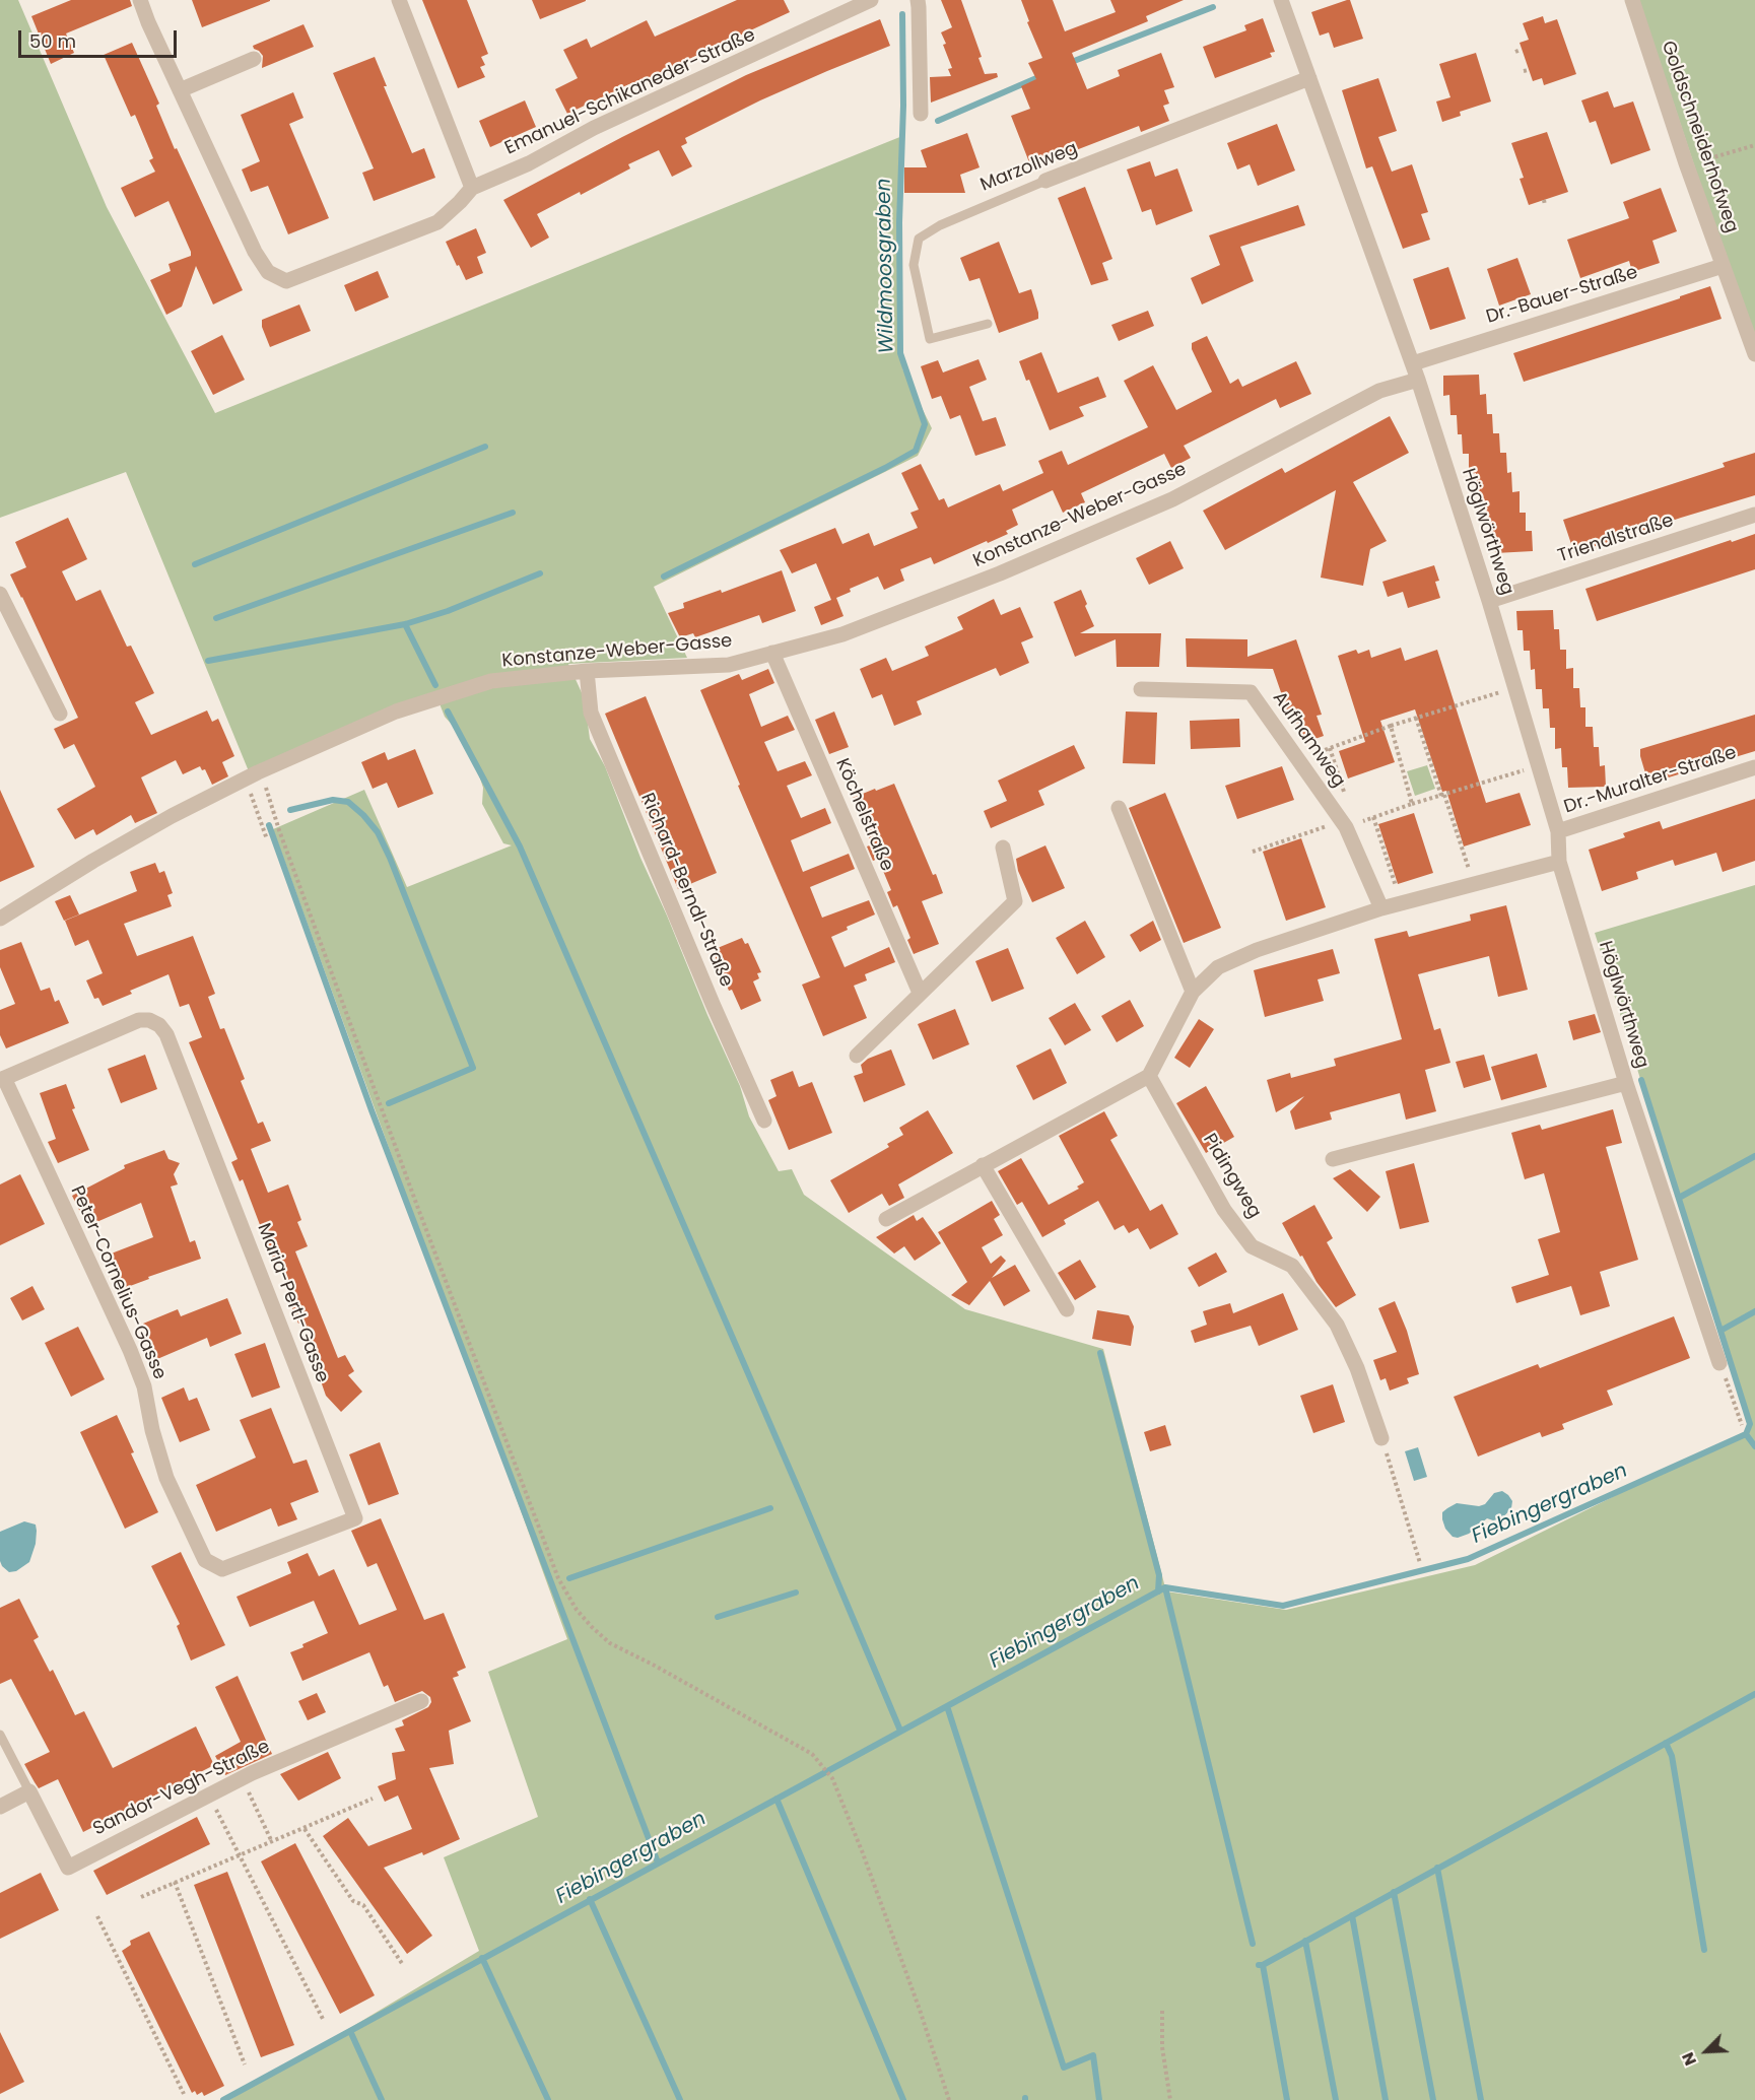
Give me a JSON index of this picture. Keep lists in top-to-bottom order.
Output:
{
  "streets": {
    "street": [
      "Emanuel-Schikaneder-Straße",
      "Goldschneiderhofweg",
      "Marzollweg",
      "Dr.-Bauer-Straße",
      "Konstanze-Weber-Gasse",
      "Höglwörthweg",
      "Triendlstraße",
      "Aufhamweg",
      "Dr.-Muralter-Straße",
      "Köchelstraße",
      "Richard-Berndl-Straße",
      "Pidingweg",
      "Peter-Cornelius-Gasse",
      "Maria-Pertl-Gasse",
      "Sandor-Vegh-Straße"
    ]
  },
  "crossings": [
    ["Goldschneiderhofweg", "Dr.-Bauer-Straße"],
    ["Marzollweg", "Höglwörthweg"],
    ["Dr.-Bauer-Straße", "Höglwörthweg"],
    ["Konstanze-Weber-Gasse", "Höglwörthweg"],
    ["Konstanze-Weber-Gasse", "Köchelstraße"],
    ["Konstanze-Weber-Gasse", "Richard-Berndl-Straße"],
    ["Höglwörthweg", "Triendlstraße"],
    ["Höglwörthweg", "Dr.-Muralter-Straße"],
    ["Peter-Cornelius-Gasse", "Maria-Pertl-Gasse"]
  ],
  "water": ["Wildmoosgraben", "Fiebingergraben"],
  "scale_bar": "50 m",
  "north": "bottom left"
}
